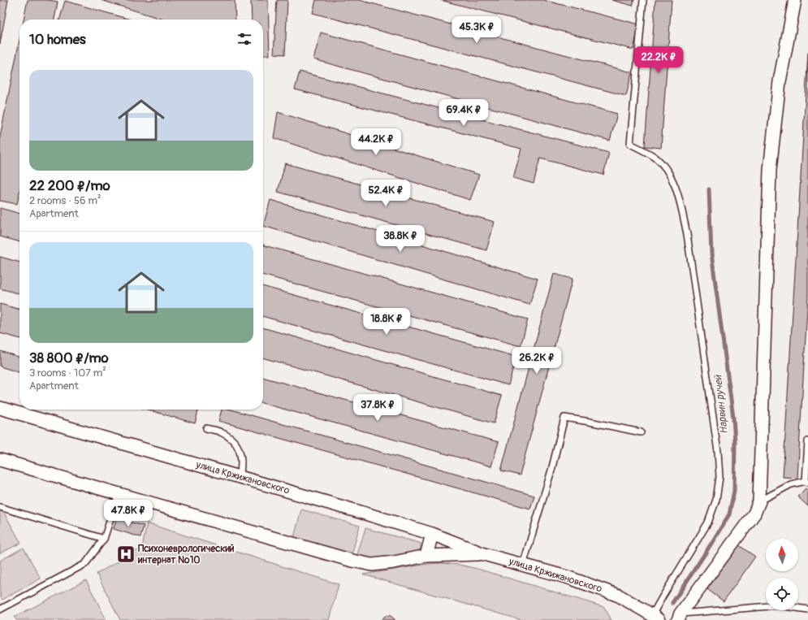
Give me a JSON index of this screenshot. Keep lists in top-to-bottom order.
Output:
{
  "streets": {
    "street": ["улица Кржижановского"]
  },
  "water": ["Нарвин ручей"],
  "places": {
    "hospital": ["Психоневрологический интернат №10"]
  },
  "north": "top",
  "page": {
    "price": [
      "45.3K ₽",
      "22.2K ₽",
      "69.4K ₽",
      "44.2K ₽",
      "52.4K ₽",
      "38.8K ₽",
      "18.8K ₽",
      "26.2K ₽",
      "37.8K ₽",
      "47.8K ₽"
    ],
    "heading": "10 homes",
    "list": [
      {
        "name": "22 200 ₽/mo",
        "note": "2 rooms · 56 m² · Apartment"
      },
      {
        "name": "38 800 ₽/mo",
        "note": "3 rooms · 107 m² · Apartment"
      }
    ]
  }
}
